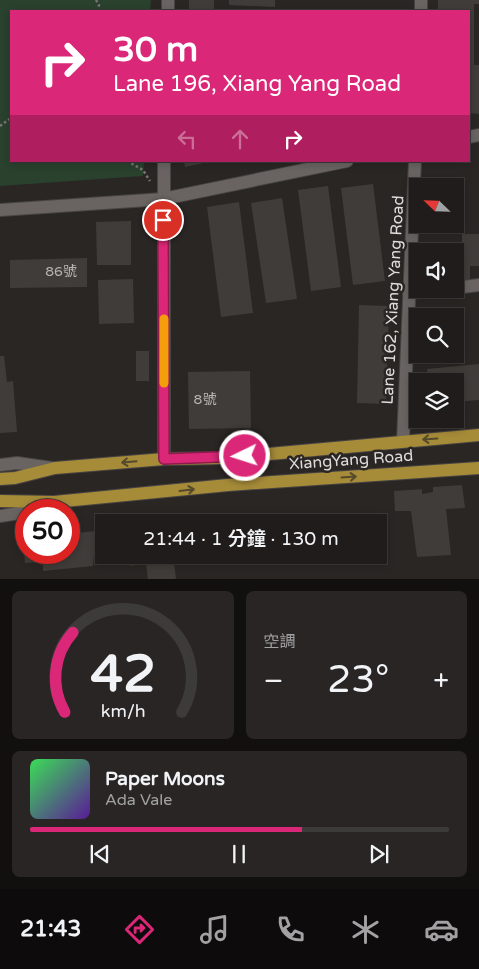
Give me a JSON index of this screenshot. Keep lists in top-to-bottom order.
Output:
{
  "streets": {
    "main road": ["XiangYang Road"],
    "street": ["Lane 162, Xiang Yang Road"]
  },
  "crossings": [
    ["Lane 162, Xiang Yang Road", "XiangYang Road"]
  ],
  "house_numbers": ["86號", "8號"],
  "north": "top left",
  "page": {
    "turn": ["30 m", "Lane 196, Xiang Yang Road"],
    "limit": "50",
    "trip": "21:44 · 1 分鐘 · 130 m",
    "tile": "空調",
    "heat": ["−", "23°", "+"],
    "song": ["Paper Moons", "Ada Vale"],
    "tabs": "21:43",
    "gauge": ["42", "km/h"]
  }
}
